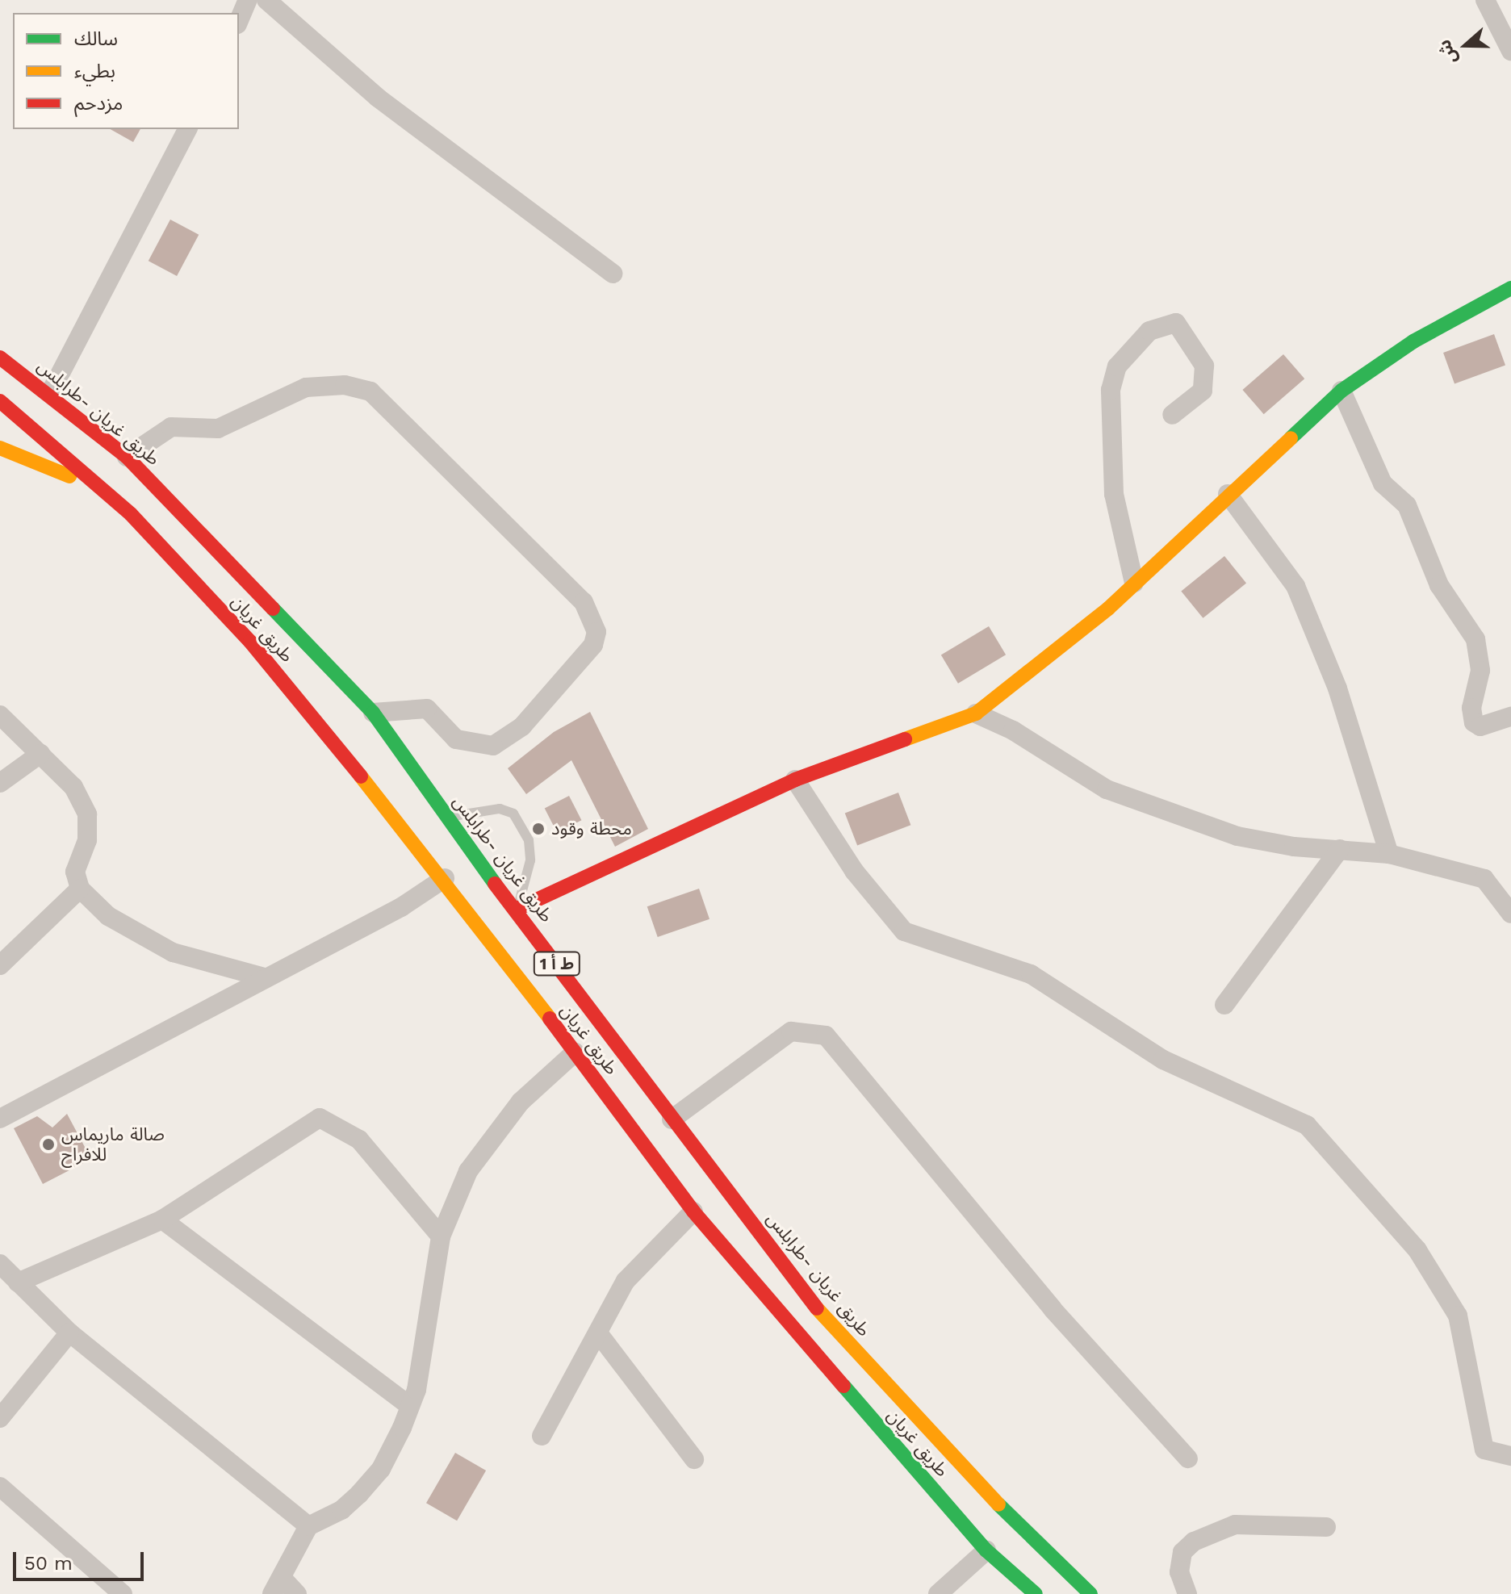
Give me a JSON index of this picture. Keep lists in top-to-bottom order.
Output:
{
  "streets": {
    "main road": ["طريق غريان -طرابلس", "طريق غريان", "ط أ 1"]
  },
  "places": ["محطة وقود", "صالة ماريماس للافراح"],
  "legend": ["سالك", "بطيء", "مزدحم"],
  "scale_bar": "50 m",
  "north": "left"
}
